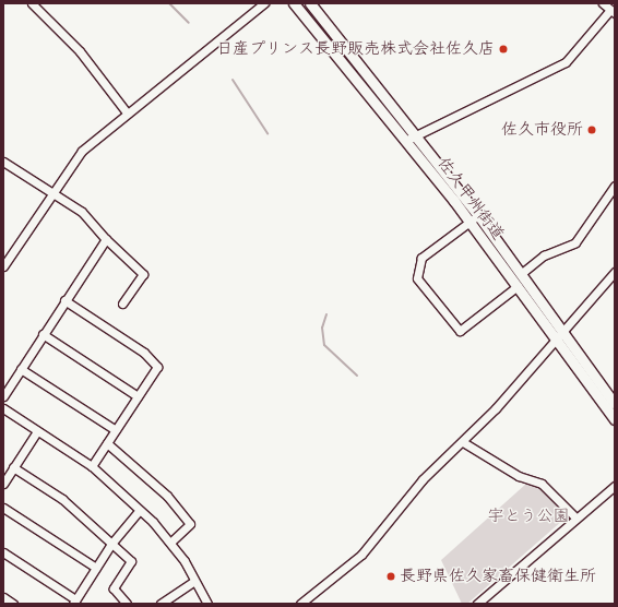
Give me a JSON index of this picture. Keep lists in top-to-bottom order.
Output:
{
  "streets": {
    "main road": ["佐久甲州街道"]
  },
  "parks": ["宇とう公園"],
  "places": ["日産プリンス長野販売株式会社佐久店", "佐久市役所", "長野県佐久家畜保健衛生所"]
}
